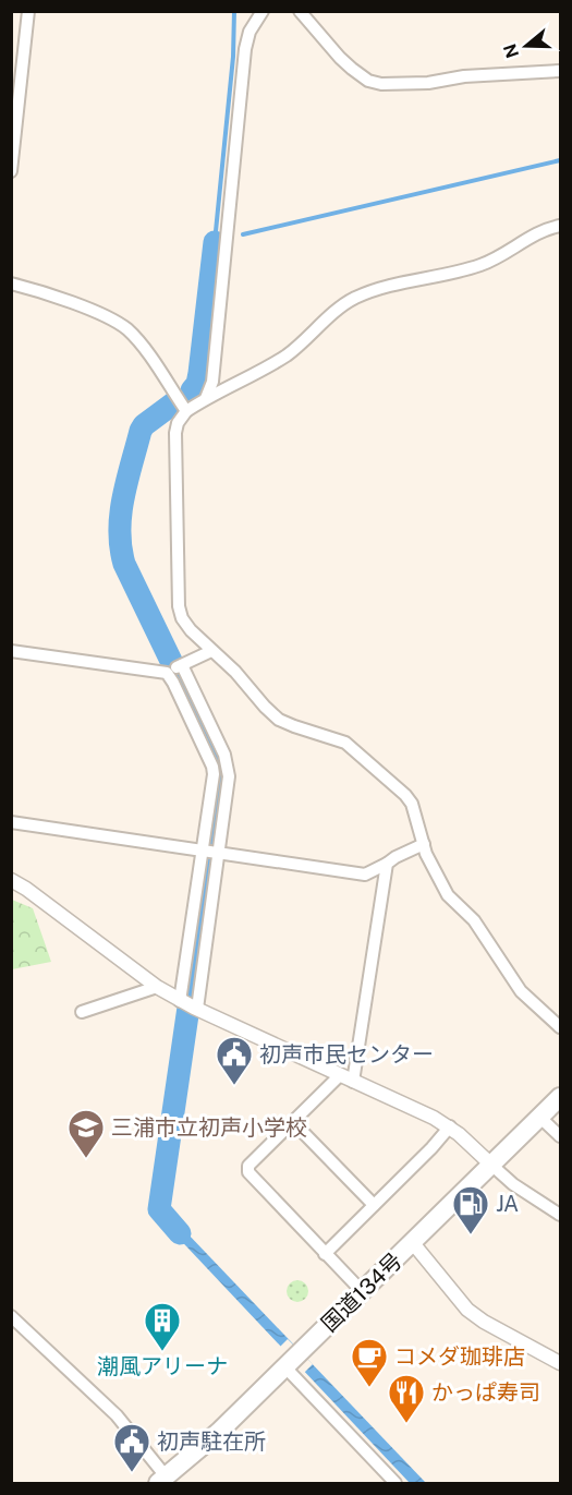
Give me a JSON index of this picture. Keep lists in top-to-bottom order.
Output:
{
  "streets": {
    "highway": ["国道134号"]
  },
  "places": {
    "public building": ["初声市民センター", "初声駐在所"],
    "school or university": ["三浦市立初声小学校"],
    "fuel station": ["JA"],
    "building": ["潮風アリーナ"],
    "cafe": ["コメダ珈琲店"],
    "restaurant": ["かっぱ寿司"]
  },
  "north": "left"
}
